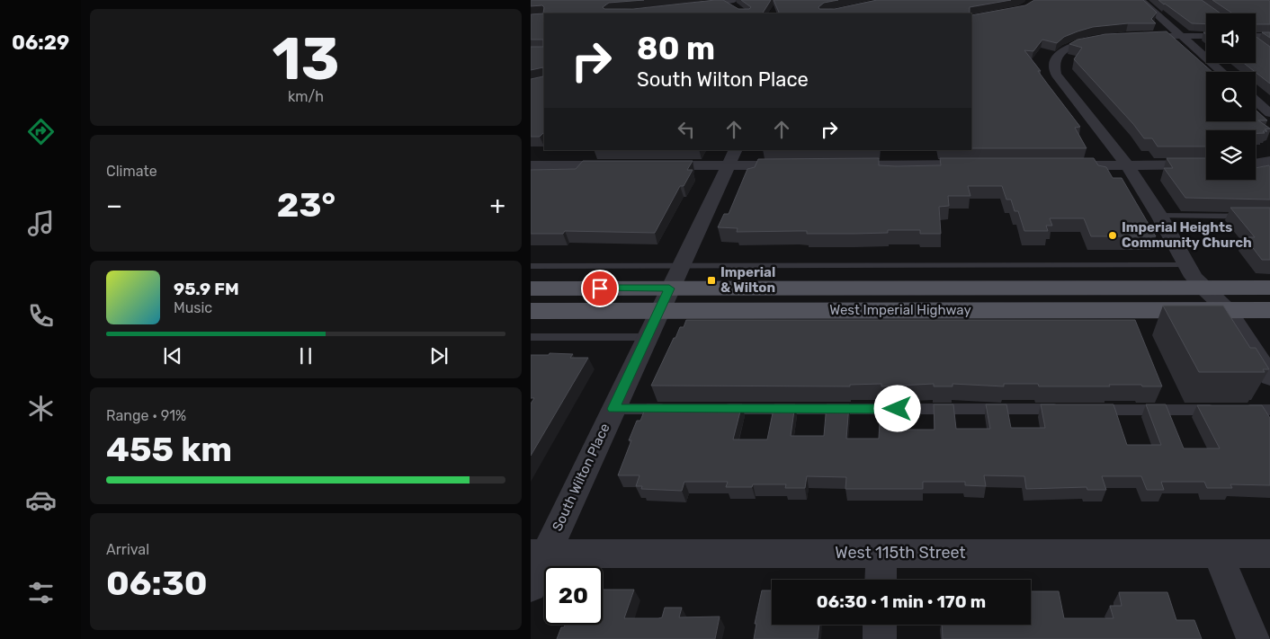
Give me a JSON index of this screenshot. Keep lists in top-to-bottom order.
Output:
{
  "streets": {
    "main road": ["West Imperial Highway"],
    "street": ["South Wilton Place", "West 115th Street"]
  },
  "crossings": [
    ["West Imperial Highway", "South Wilton Place"],
    ["South Wilton Place", "West 115th Street"]
  ],
  "places": {
    "other": ["Imperial Heights Community Church"],
    "transit": ["Imperial & Wilton"]
  },
  "page": {
    "tabs": "06:29",
    "tile": [
      ["13", "km/h"],
      "Climate",
      ["Range · 91%", "455 km"],
      ["Arrival", "06:30"]
    ],
    "turn": ["80 m", "South Wilton Place"],
    "heat": ["−", "23°", "+"],
    "song": ["95.9 FM", "Music"],
    "limit": "20",
    "trip": "06:30 · 1 min · 170 m"
  }
}
